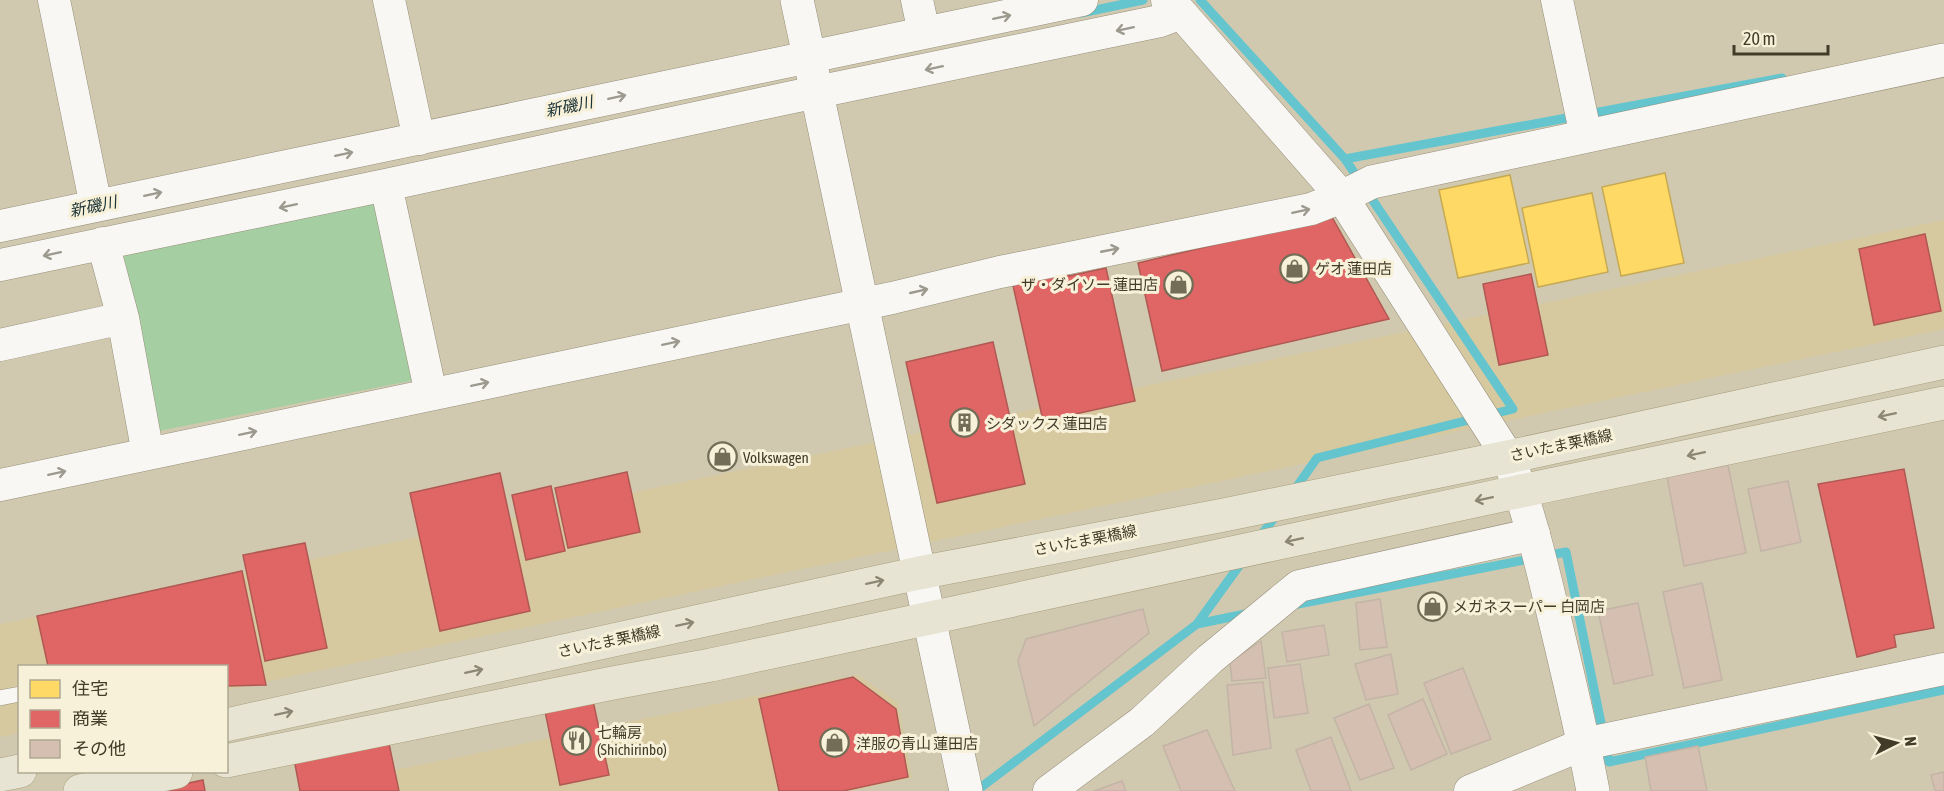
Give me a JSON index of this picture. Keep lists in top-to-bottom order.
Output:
{
  "streets": {
    "main road": ["さいたま栗橋線"]
  },
  "water": ["新磯川"],
  "places": {
    "shop": [
      "ゲオ 蓮田店",
      "ザ・ダイソー 蓮田店",
      "Volkswagen",
      "メガネスーパー 白岡店",
      "洋服の青山 蓮田店"
    ],
    "building": ["シダックス 蓮田店"],
    "restaurant": ["七輪房 (Shichirinbo)"]
  },
  "legend": ["住宅", "商業", "その他"],
  "scale_bar": "20 m",
  "north": "right"
}
